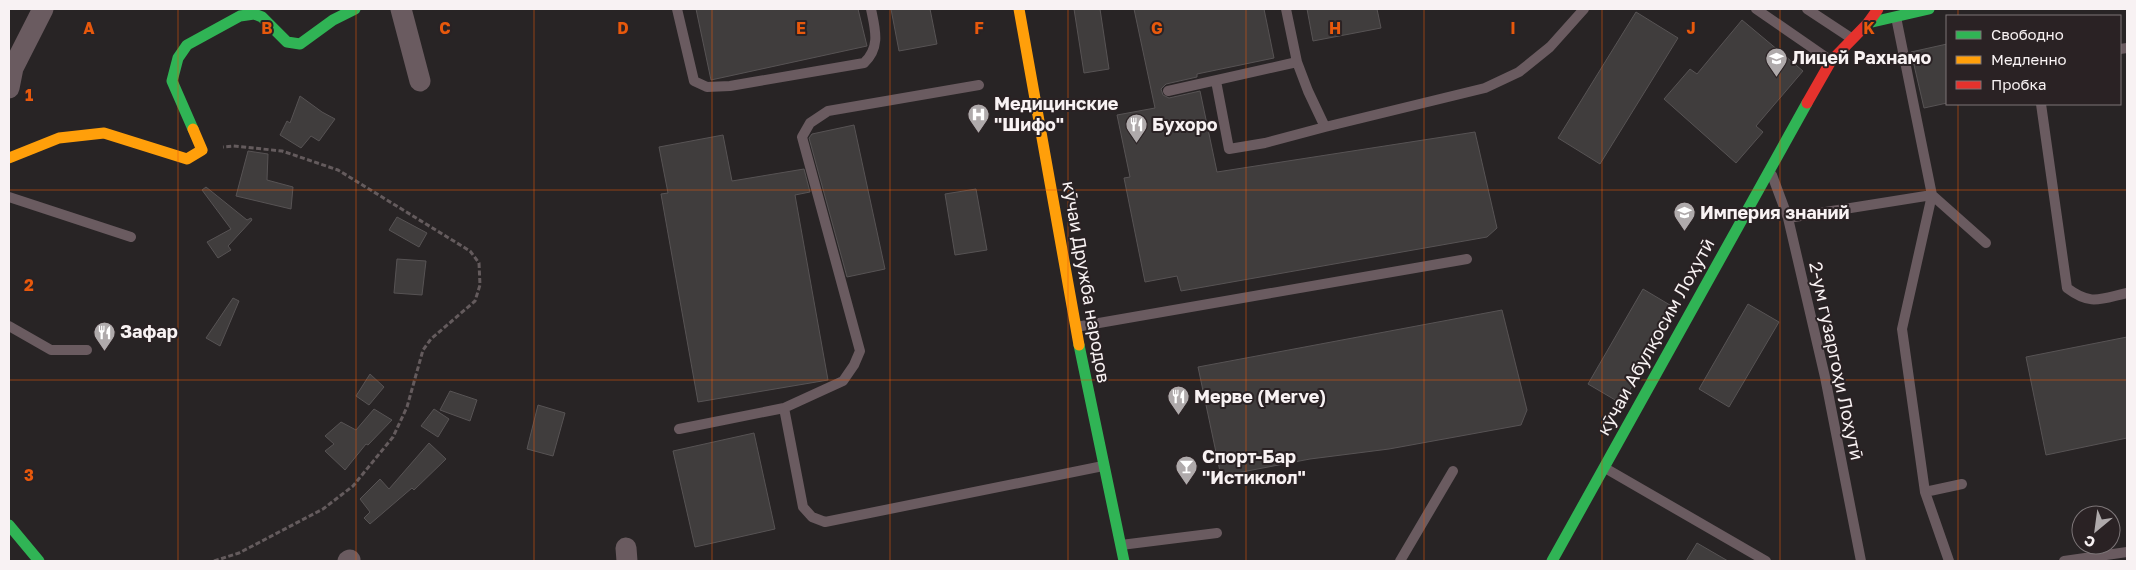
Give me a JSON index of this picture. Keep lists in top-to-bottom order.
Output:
{
  "streets": {
    "street": ["кӯчаи Дружба народов", "кӯчаи Абулқосим Лоҳутӣ"],
    "lane": ["2-ум гузаргоҳи Лоҳутӣ"]
  },
  "crossings": [
    ["кӯчаи Абулқосим Лоҳутӣ", "2-ум гузаргоҳи Лоҳутӣ"]
  ],
  "places": {
    "school or university": ["Лицей Рахнамо", "Империя знаний"],
    "hospital": ["Медицинские \"Шифо\""],
    "restaurant": ["Бухоро", "Зафар", "Мерве (Merve)"],
    "bar": ["Спорт-Бар \"Истиклол\""]
  },
  "legend": ["Свободно", "Медленно", "Пробка"],
  "north": "bottom left",
  "grid": {
    "columns": [
      "A",
      "B",
      "C",
      "D",
      "E",
      "F",
      "G",
      "H",
      "I",
      "J",
      "K"
    ],
    "rows": ["1", "2", "3"]
  }
}
